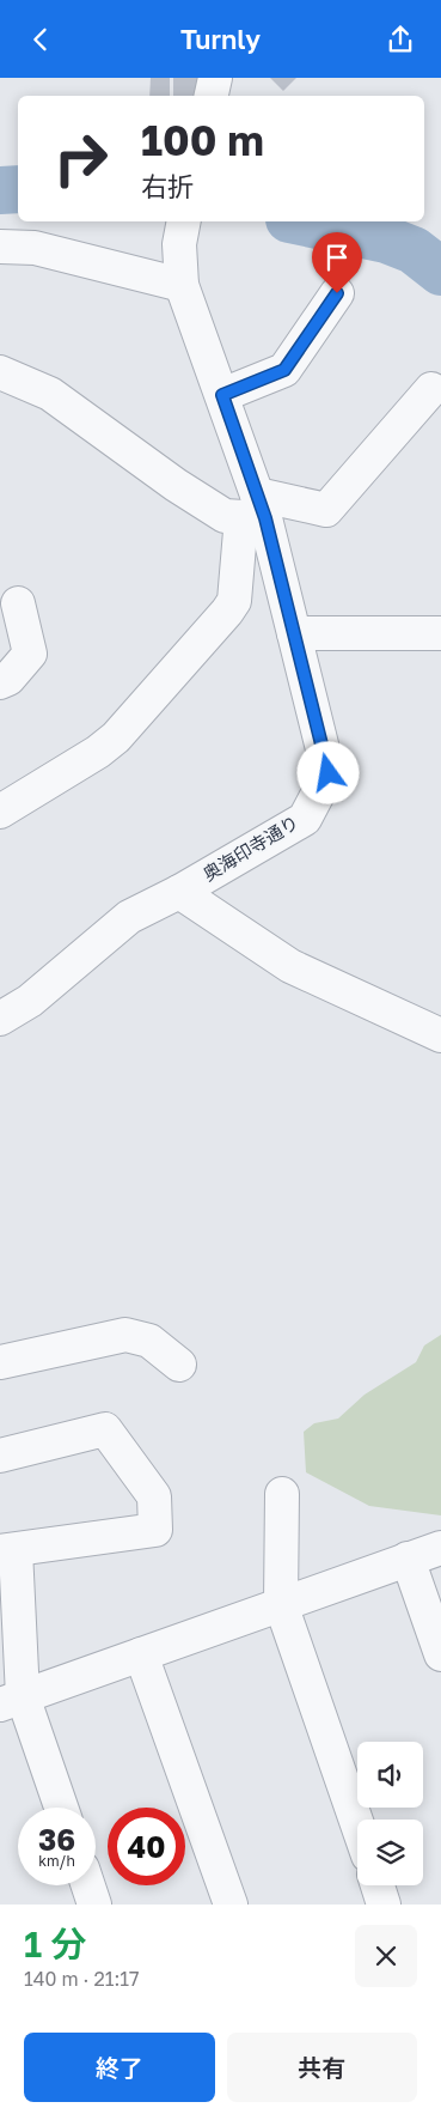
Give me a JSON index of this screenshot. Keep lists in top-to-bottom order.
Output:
{
  "streets": {
    "street": ["奥海印寺通り"]
  },
  "page": {
    "header": "Turnly",
    "turn": ["100 m", "右折"],
    "speed": "36 km/h",
    "limit": "40",
    "heading": ["1 分", "140 m · 21:17"],
    "buttons": ["終了", "共有"]
  }
}
